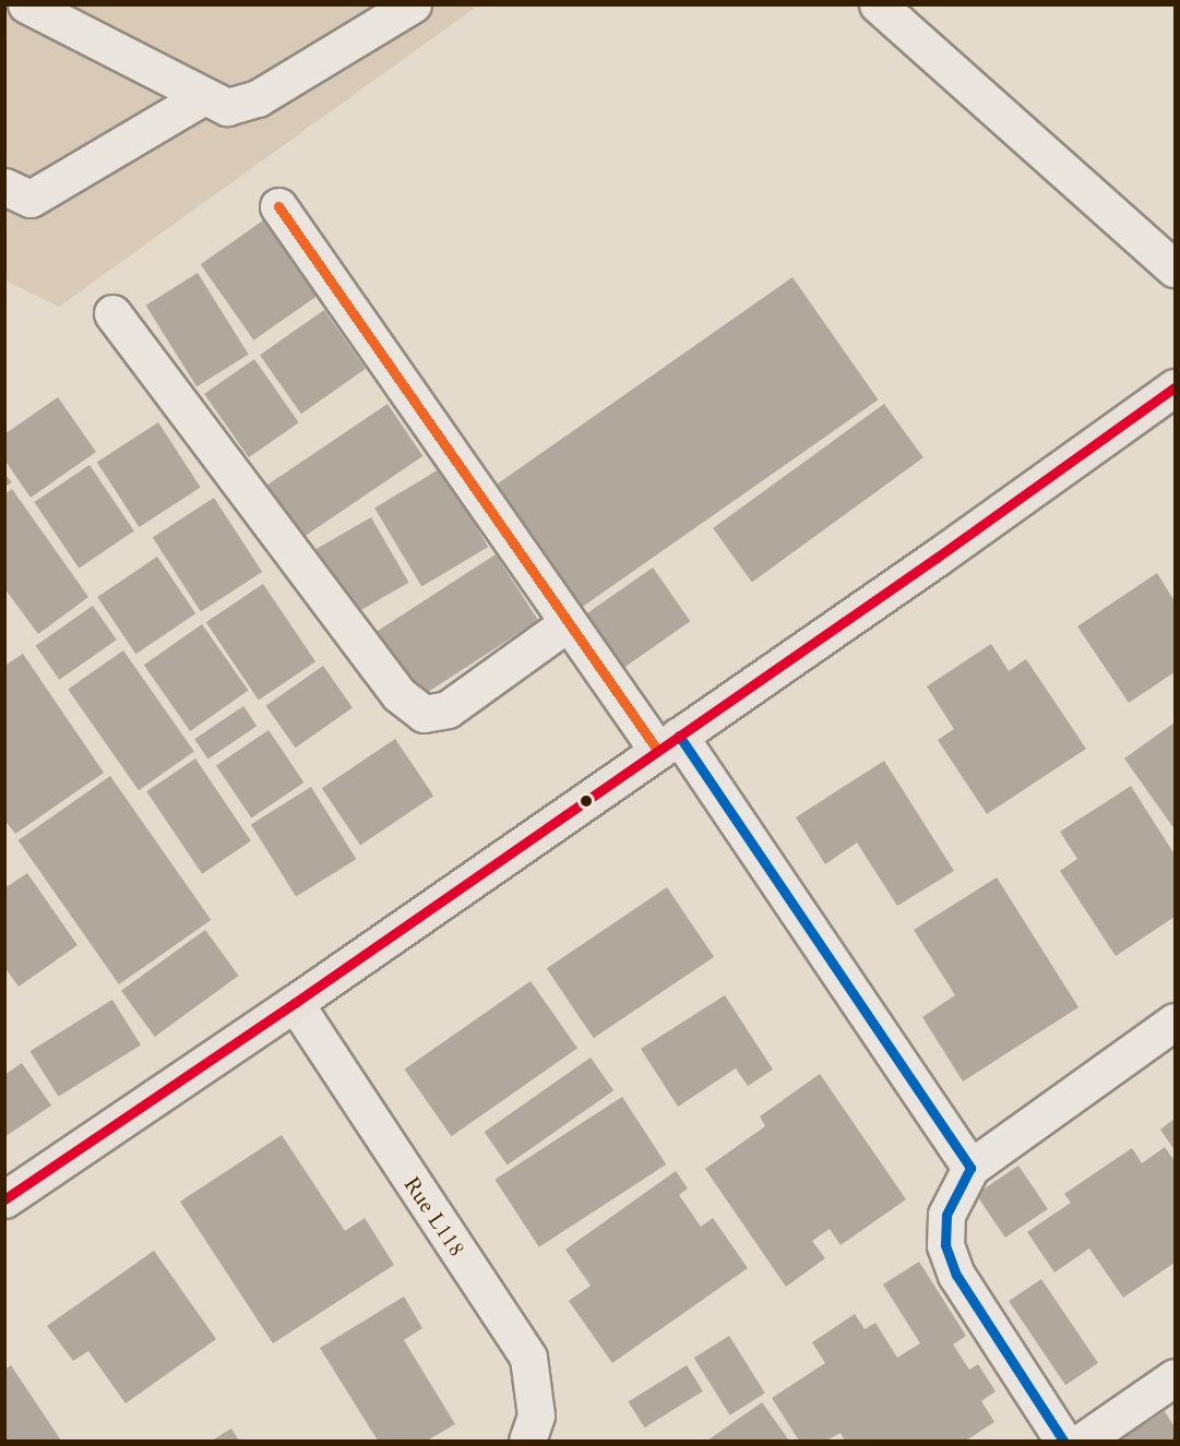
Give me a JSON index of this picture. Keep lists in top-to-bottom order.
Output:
{
  "streets": {
    "street": ["Rue L118"]
  }
}
